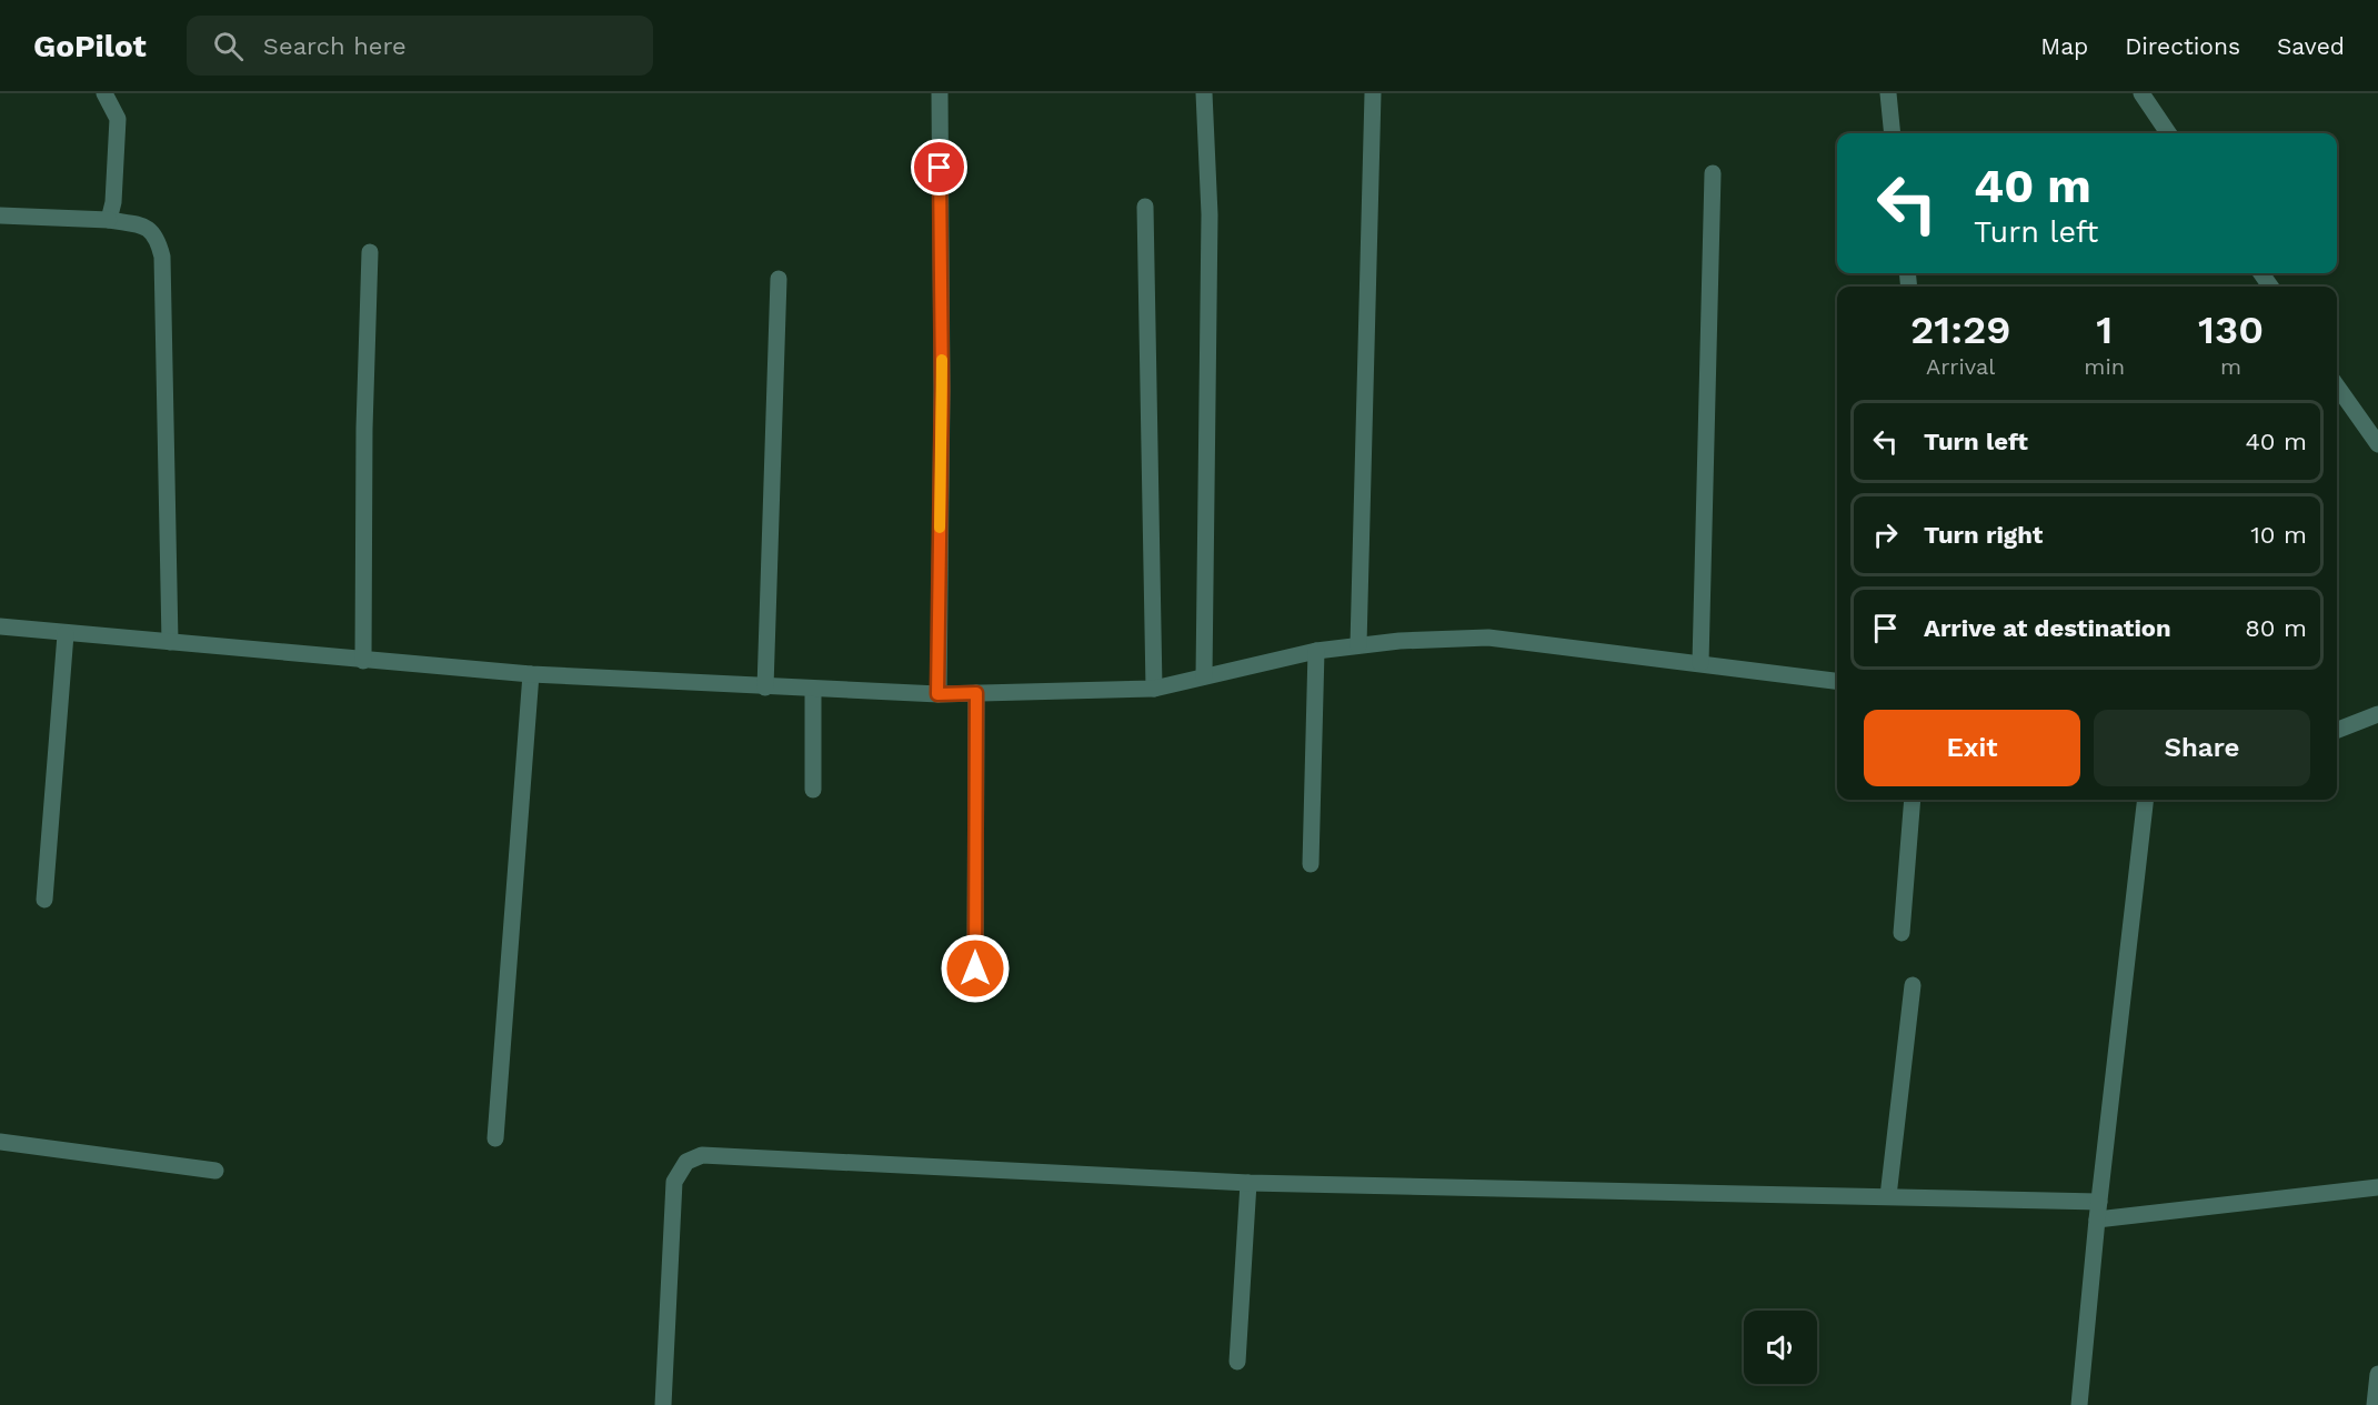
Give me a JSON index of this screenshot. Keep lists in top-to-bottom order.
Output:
{
  "page": {
    "header": "GoPilot",
    "search": "Search here",
    "nav": ["Map", "Directions", "Saved"],
    "turn": ["40 m", "Turn left"],
    "eta": [
      "21:29",
      "Arrival",
      "1",
      "min",
      "130",
      "m"
    ],
    "list": [
      {
        "name": "Turn left",
        "value": "40 m"
      },
      {
        "name": "Turn right",
        "value": "10 m"
      },
      {
        "name": "Arrive at destination",
        "value": "80 m"
      }
    ],
    "buttons": ["Exit", "Share"]
  }
}
